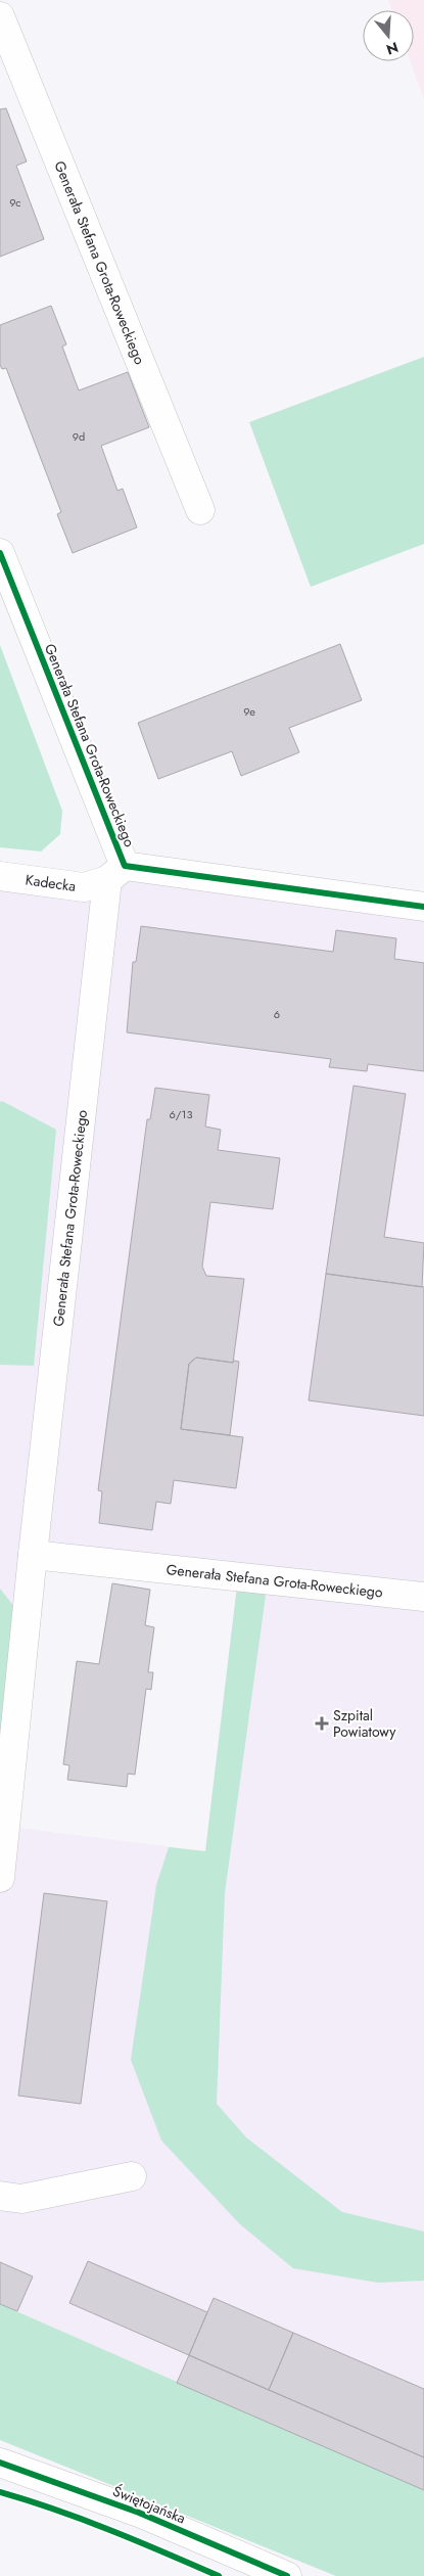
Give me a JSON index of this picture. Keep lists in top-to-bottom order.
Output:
{
  "streets": {
    "street": ["Generała Stefana Grota-Roweckiego", "Kadecka", "Świętojańska"]
  },
  "crossings": [
    ["Generała Stefana Grota-Roweckiego", "Kadecka"]
  ],
  "places": {
    "health": ["Szpital Powiatowy"]
  },
  "house_numbers": [
    "9c",
    "9d",
    "9e",
    "6",
    "6/13"
  ],
  "north": "bottom"
}
